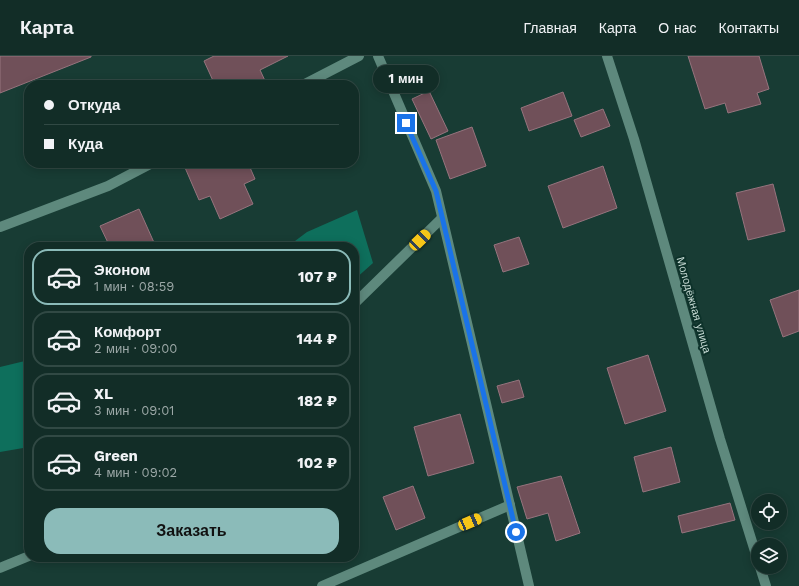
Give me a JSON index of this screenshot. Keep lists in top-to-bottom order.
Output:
{
  "streets": {
    "street": ["Молодёжная улица"]
  },
  "page": {
    "header": "Карта",
    "nav": [
      "Главная",
      "Карта",
      "О нас",
      "Контакты"
    ],
    "bubble": "1 мин",
    "banner": ["Откуда", "Куда"],
    "list": [
      {
        "name": "Эконом",
        "note": "1 мин · 08:59",
        "value": "107 ₽"
      },
      {
        "name": "Комфорт",
        "note": "2 мин · 09:00",
        "value": "144 ₽"
      },
      {
        "name": "XL",
        "note": "3 мин · 09:01",
        "value": "182 ₽"
      },
      {
        "name": "Green",
        "note": "4 мин · 09:02",
        "value": "102 ₽"
      }
    ],
    "buttons": "Заказать"
  }
}
